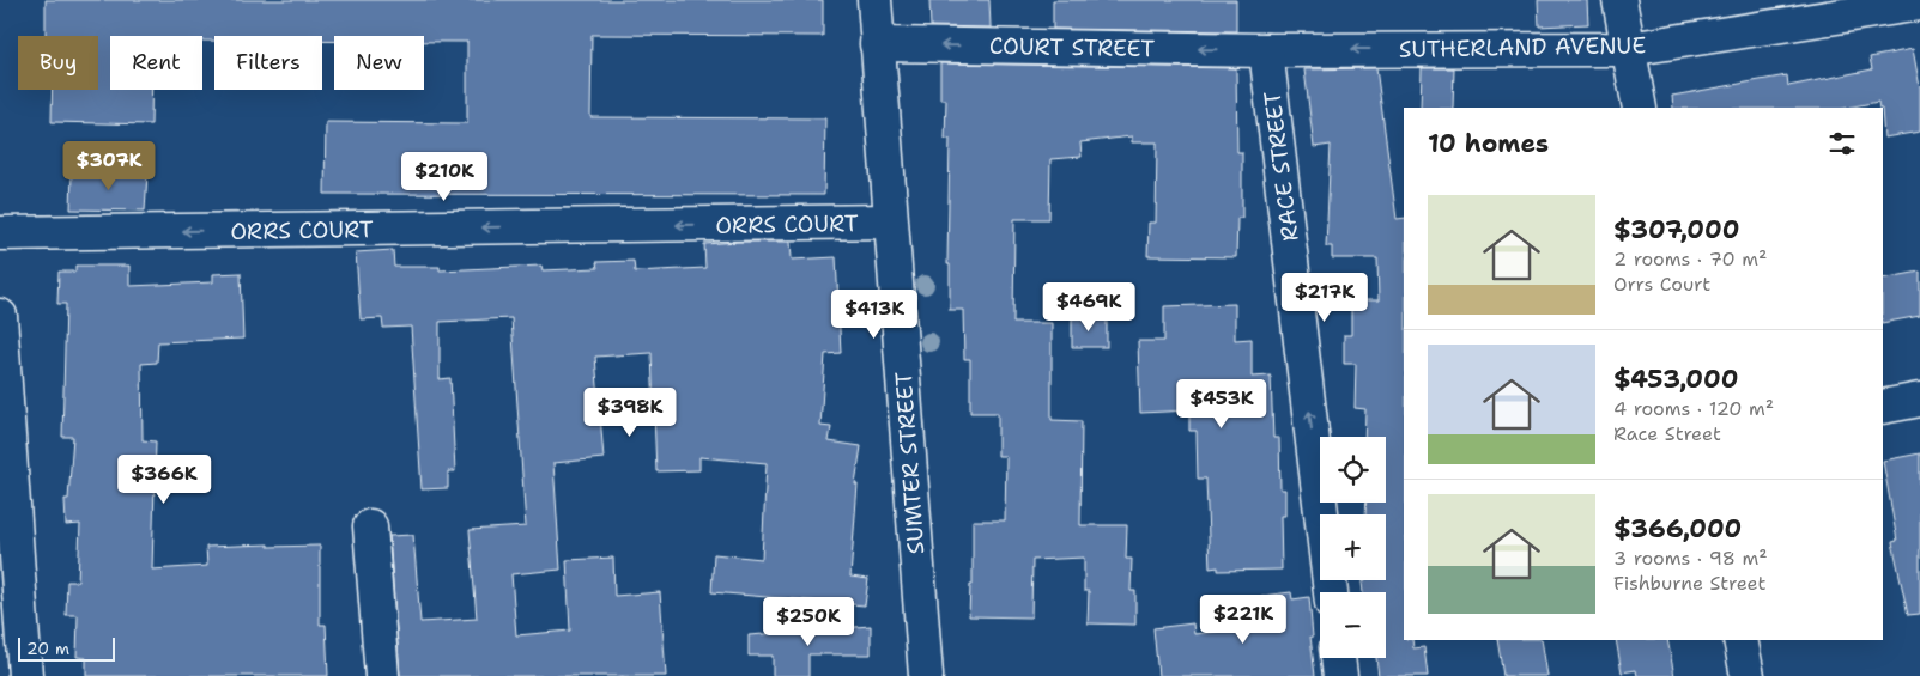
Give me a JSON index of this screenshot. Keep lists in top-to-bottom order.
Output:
{
  "streets": {
    "street": [
      "COURT STREET",
      "SUTHERLAND AVENUE",
      "RACE STREET",
      "ORRS COURT",
      "SUMTER STREET"
    ]
  },
  "crossings": [
    ["COURT STREET", "SUTHERLAND AVENUE"],
    ["COURT STREET", "RACE STREET"],
    ["COURT STREET", "SUMTER STREET"],
    ["SUTHERLAND AVENUE", "RACE STREET"],
    ["ORRS COURT", "SUMTER STREET"]
  ],
  "one_way": [
    "COURT STREET",
    "SUTHERLAND AVENUE",
    "RACE STREET",
    "ORRS COURT"
  ],
  "scale_bar": "20 m",
  "page": {
    "chip": [
      "Buy",
      "Rent",
      "Filters",
      "New"
    ],
    "heading": "10 homes",
    "price": [
      "$307K",
      "$210K",
      "$217K",
      "$469K",
      "$413K",
      "$453K",
      "$398K",
      "$366K",
      "$221K",
      "$250K"
    ],
    "list": [
      {
        "name": "$307,000",
        "note": "2 rooms · 70 m² · Orrs Court"
      },
      {
        "name": "$453,000",
        "note": "4 rooms · 120 m² · Race Street"
      },
      {
        "name": "$366,000",
        "note": "3 rooms · 98 m² · Fishburne Street"
      }
    ],
    "map_buttons": ["+", "−"],
    "scale": "20 m"
  }
}
